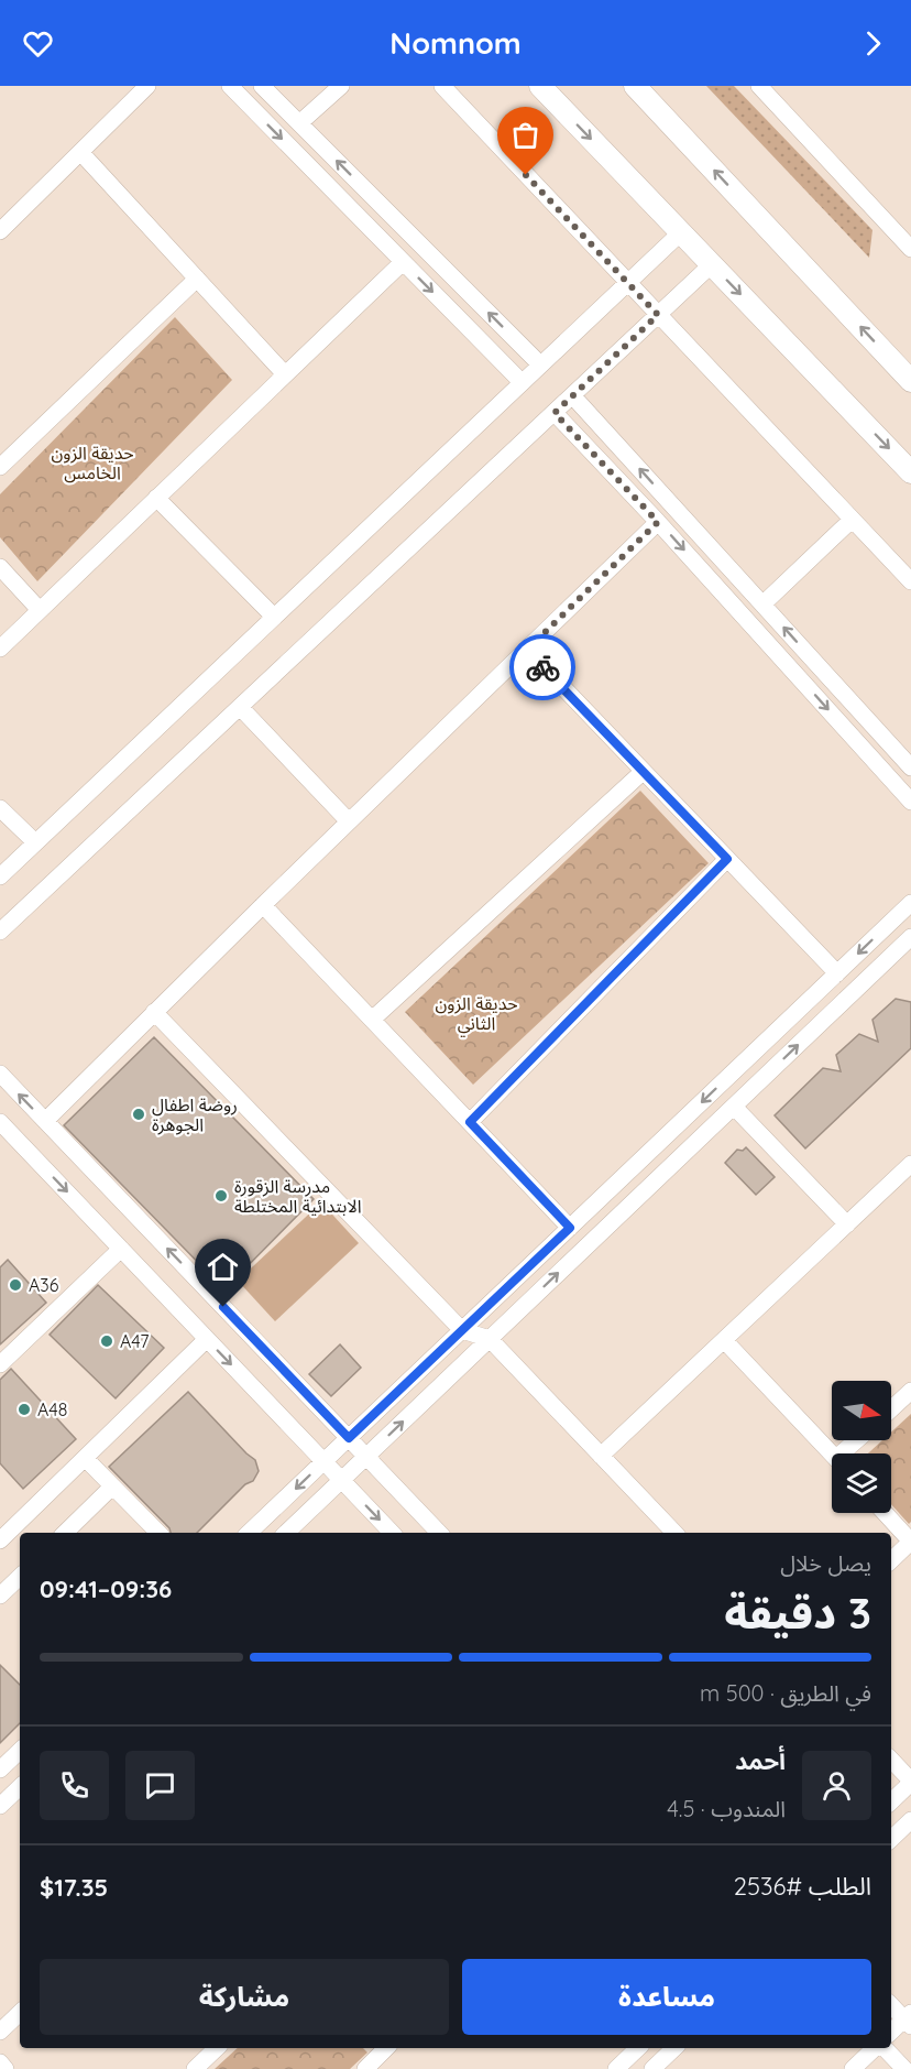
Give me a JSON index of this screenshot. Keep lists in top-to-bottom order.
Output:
{
  "parks": ["حديقة الزون الخامس", "حديقة الزون الثاني"],
  "places": [
    "روضة اطفال الجوهرة",
    "مدرسة الزقورة الابتدائية المختلطة",
    "A36",
    "A47",
    "A48"
  ],
  "north": "right",
  "page": {
    "header": "Nomnom",
    "heading": ["3 دقيقة", "يصل خلال", "09:36–09:41"],
    "panel": [
      "أحمد",
      "المندوب · 4.5",
      "الطلب #2536",
      "$17.35"
    ],
    "bar": "في الطريق · 500 m",
    "buttons": ["مساعدة", "مشاركة"]
  }
}
